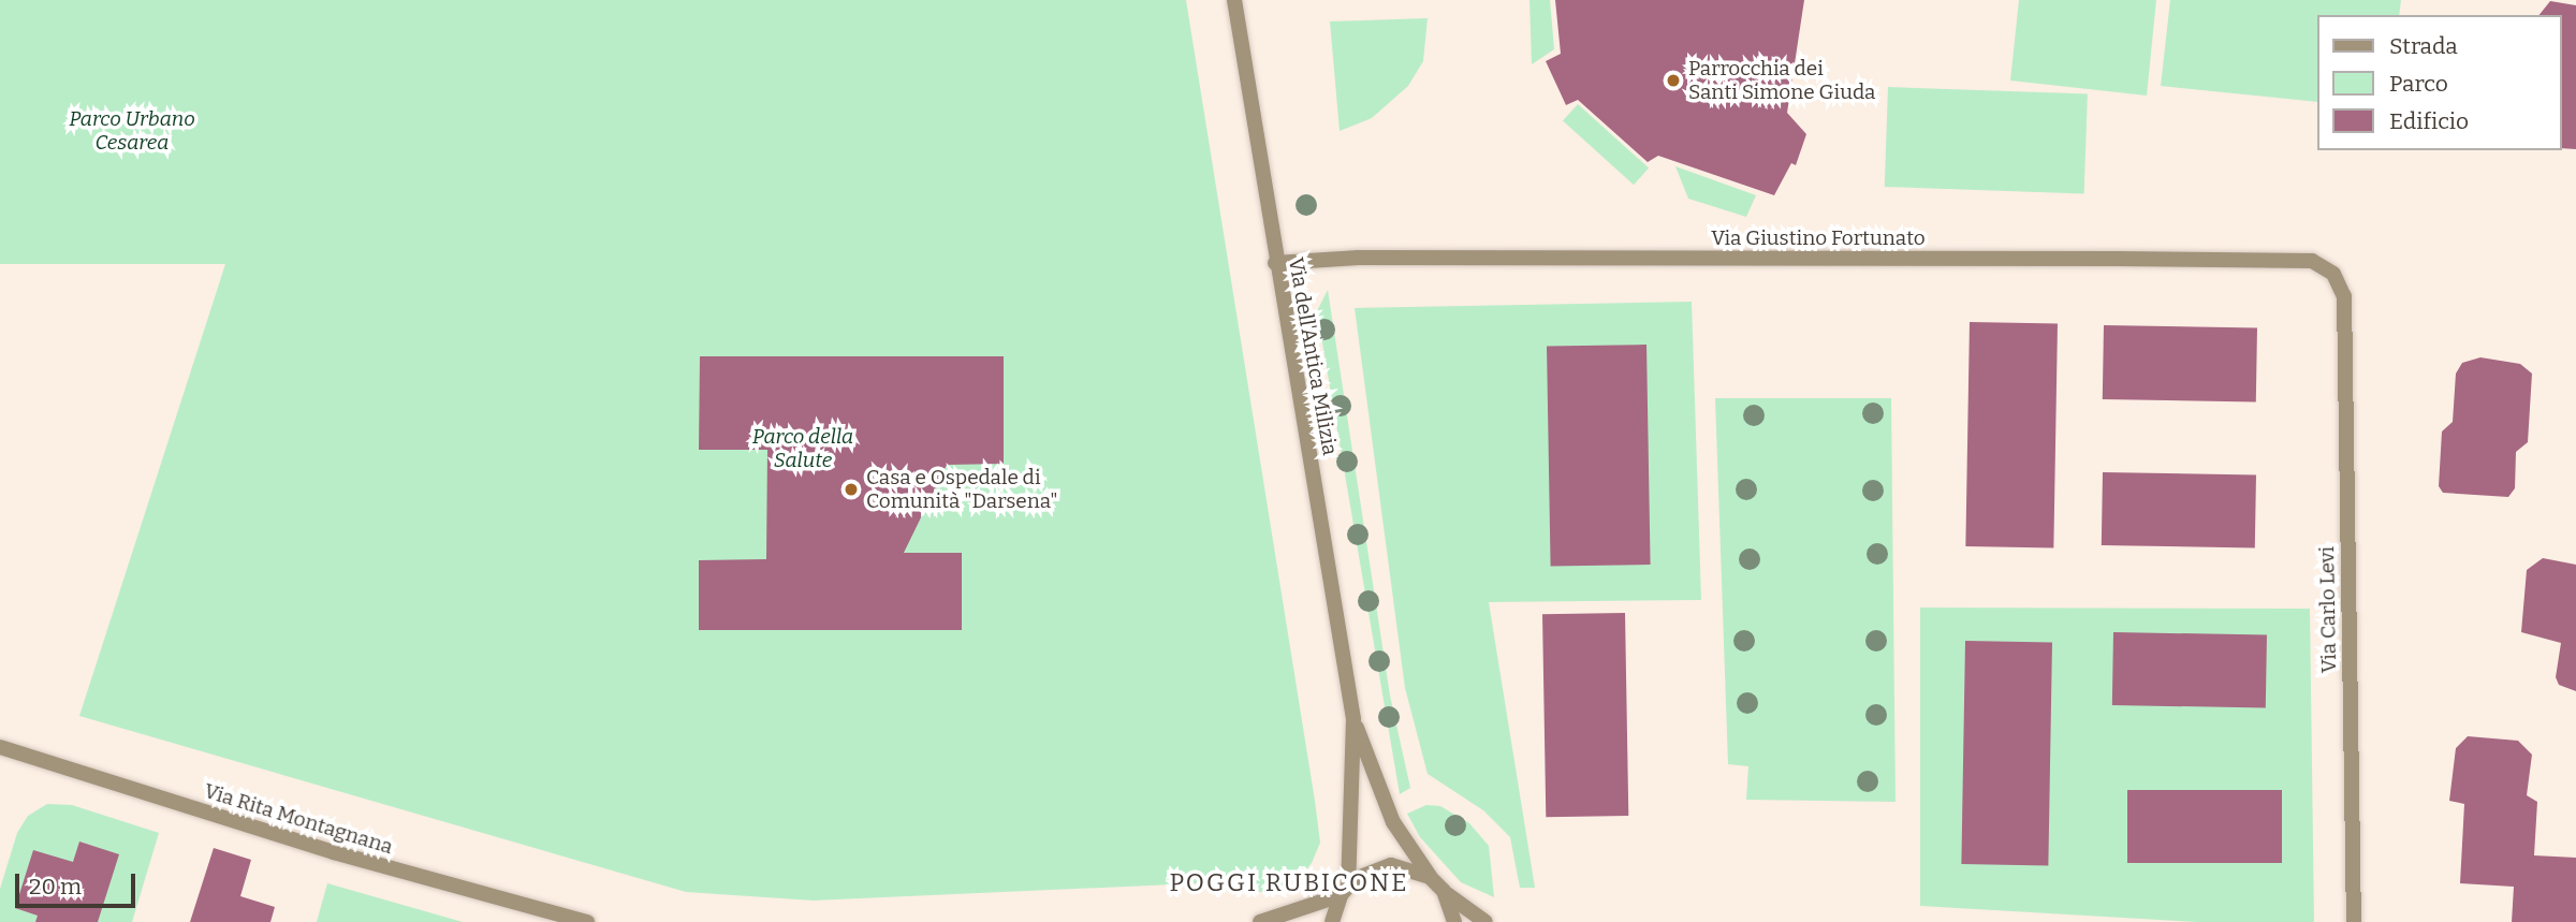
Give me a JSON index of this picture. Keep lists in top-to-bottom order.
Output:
{
  "streets": {
    "street": [
      "Via Giustino Fortunato",
      "Via dell'Antica Milizia",
      "Via Carlo Levi",
      "Via Rita Montagnana"
    ]
  },
  "crossings": [
    ["Via Giustino Fortunato", "Via dell'Antica Milizia"],
    ["Via Giustino Fortunato", "Via Carlo Levi"]
  ],
  "districts": ["POGGI RUBICONE"],
  "parks": ["Parco Urbano Cesarea", "Parco della Salute"],
  "places": ["Parrocchia dei Santi Simone Giuda", "Casa e Ospedale di Comunità \"Darsena\""],
  "legend": ["Strada", "Parco", "Edificio"],
  "scale_bar": "20 m"
}
